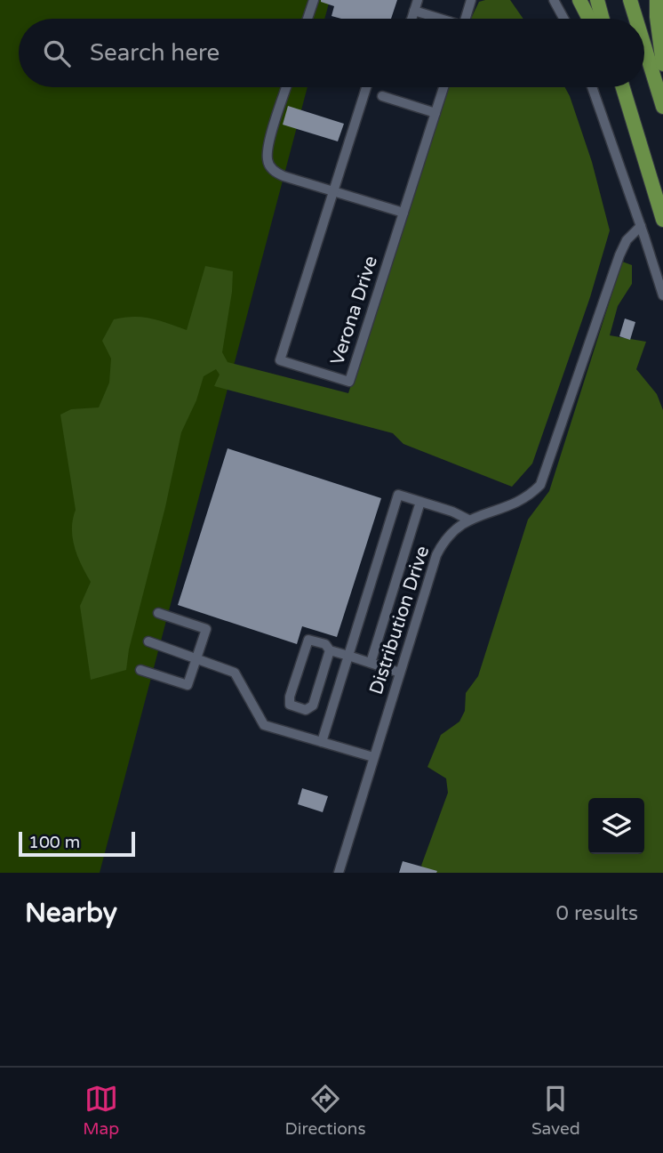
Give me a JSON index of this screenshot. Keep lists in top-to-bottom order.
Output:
{
  "streets": {
    "street": ["Verona Drive", "Distribution Drive"]
  },
  "scale_bar": "100 m",
  "page": {
    "search": "Search here",
    "scale": "100 m",
    "heading": ["Nearby", "0 results"],
    "nav": ["Map", "Directions", "Saved"]
  }
}
